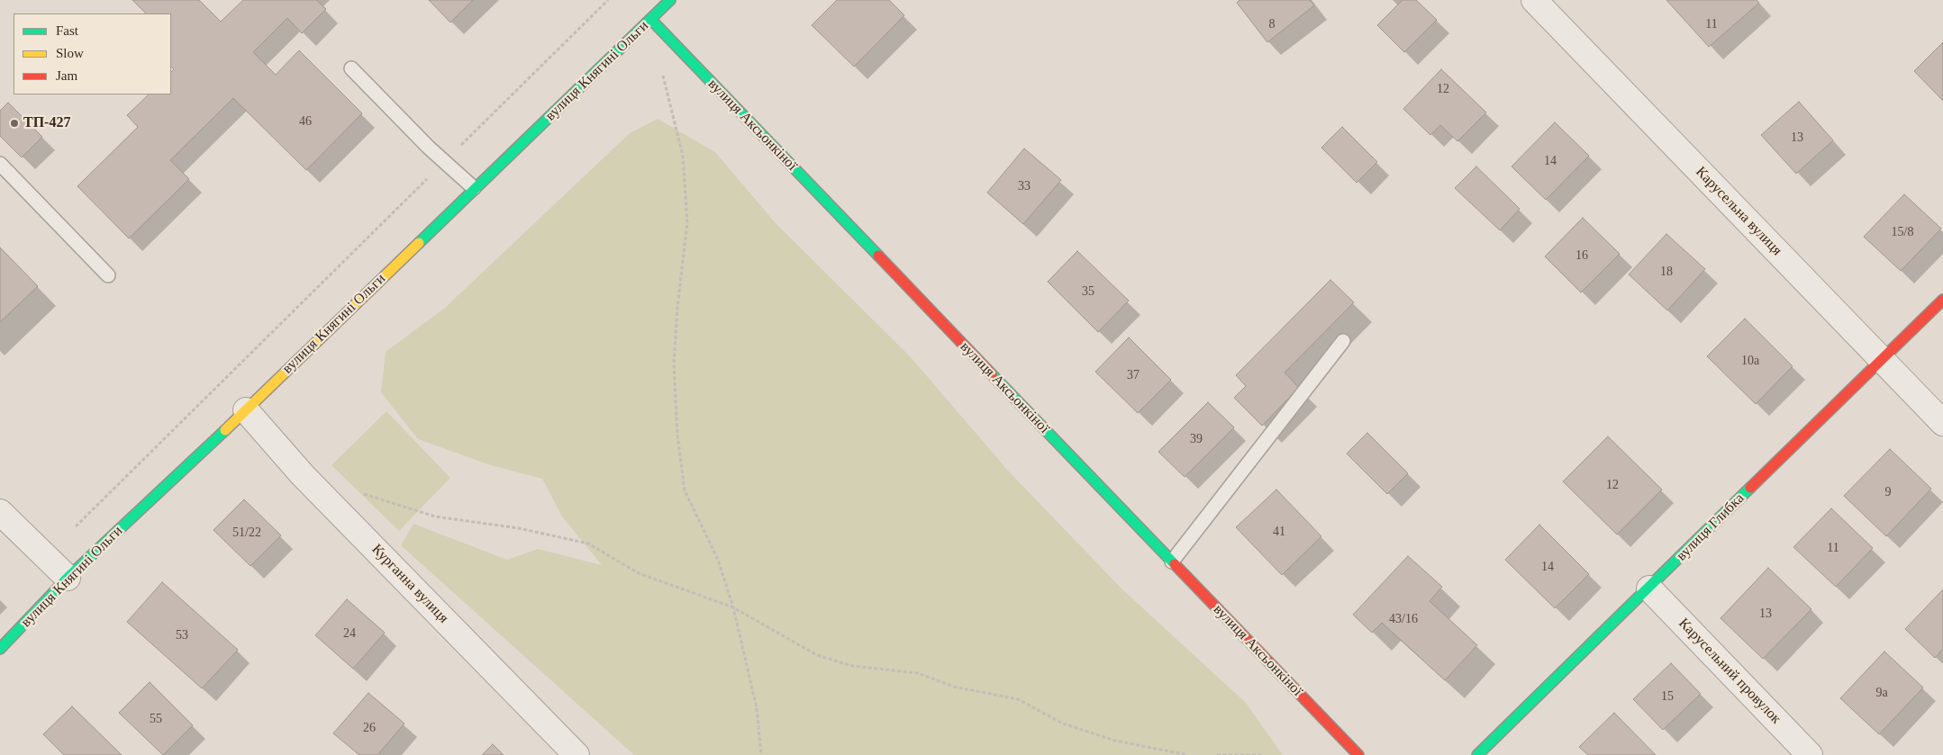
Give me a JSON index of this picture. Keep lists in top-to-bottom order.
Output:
{
  "streets": {
    "street": [
      "вулиця Княгині Ольги",
      "вулиця Аксьонкіної",
      "Карусельна вулиця",
      "вулиця Глибка",
      "Курганна вулиця",
      "Карусельний провулок"
    ]
  },
  "crossings": [
    ["вулиця Княгині Ольги", "вулиця Аксьонкіної"],
    ["вулиця Княгині Ольги", "Курганна вулиця"],
    ["Карусельна вулиця", "вулиця Глибка"],
    ["вулиця Глибка", "Карусельний провулок"]
  ],
  "places": ["ТП-427"],
  "house_numbers": [
    "8",
    "11",
    "12",
    "46",
    "13",
    "14",
    "33",
    "15/8",
    "16",
    "18",
    "35",
    "10а",
    "37",
    "39",
    "12",
    "9",
    "41",
    "51/22",
    "11",
    "14",
    "13",
    "43/16",
    "24",
    "53",
    "9а",
    "15",
    "55",
    "26"
  ],
  "legend": ["Fast", "Slow", "Jam"]
}
